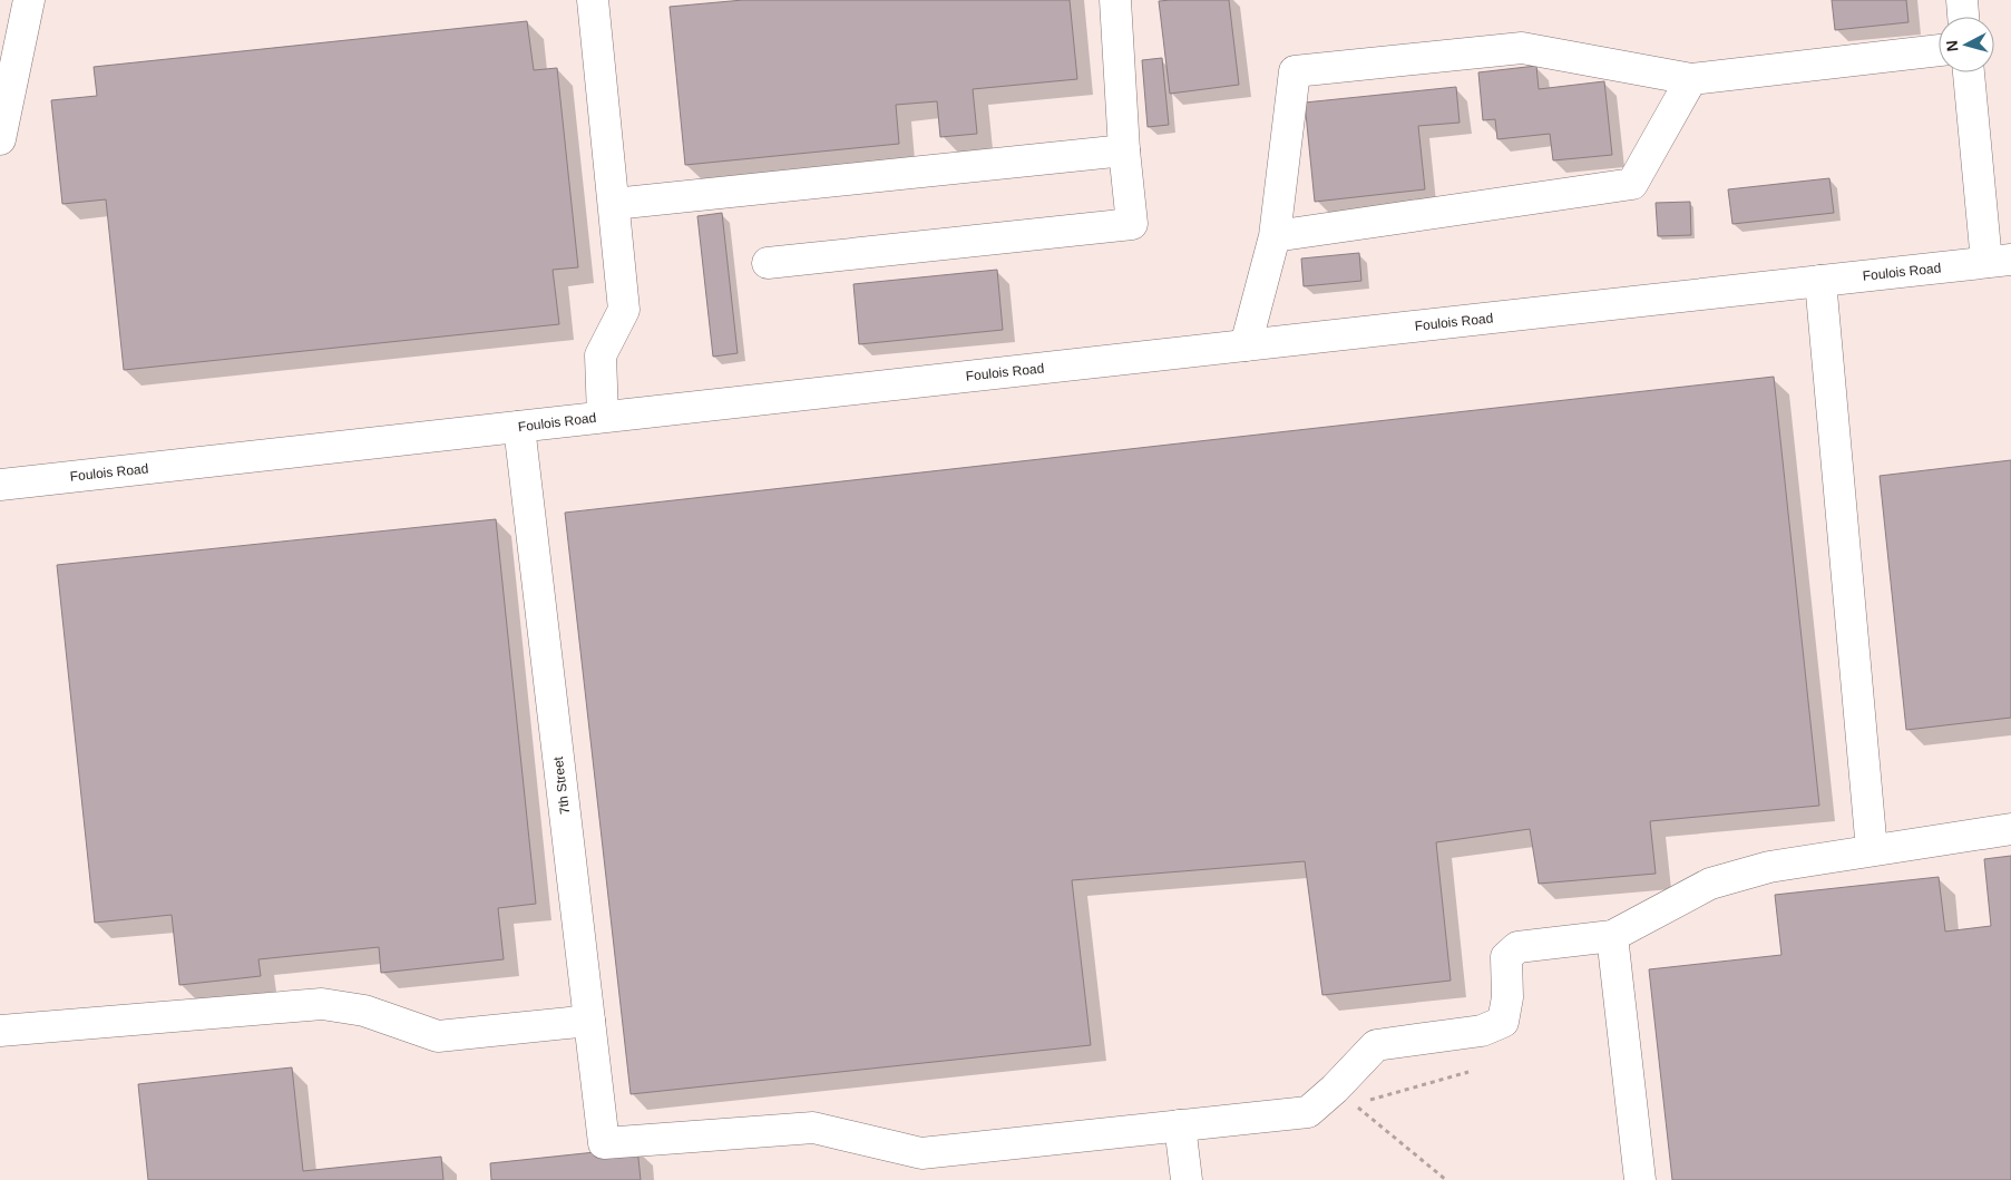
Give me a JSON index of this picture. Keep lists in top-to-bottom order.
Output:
{
  "streets": {
    "street": ["Foulois Road", "7th Street"]
  },
  "crossings": [
    ["Foulois Road", "7th Street"]
  ],
  "north": "left"
}
